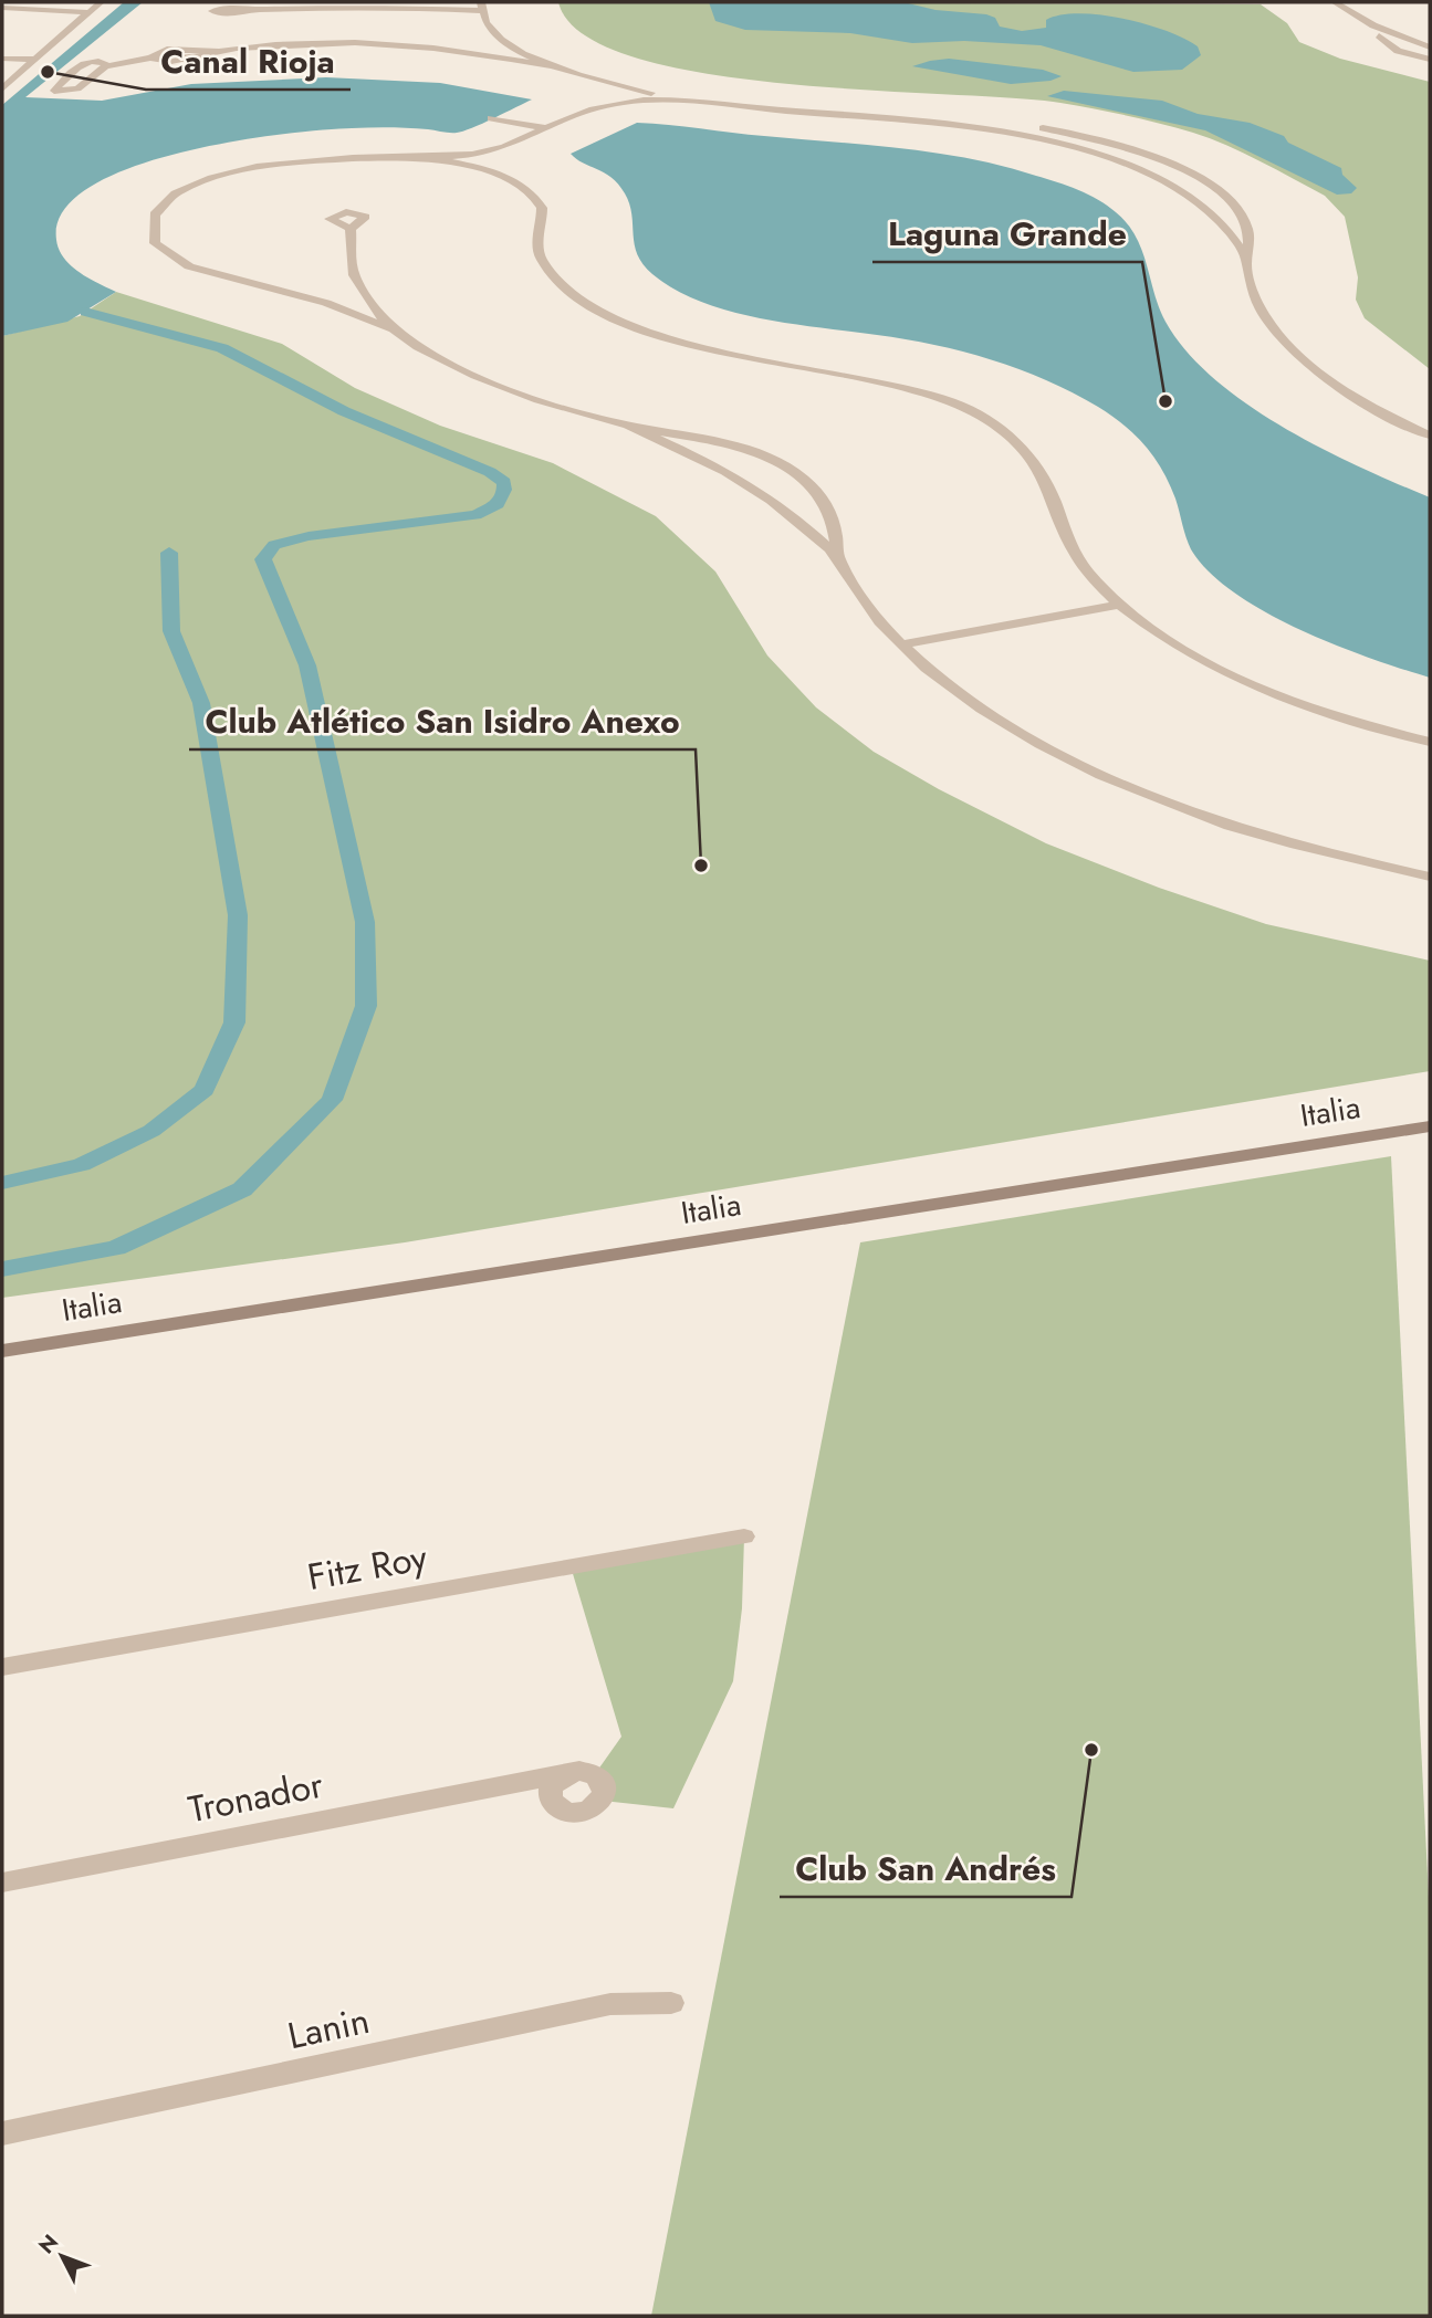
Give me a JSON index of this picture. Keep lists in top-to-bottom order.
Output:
{
  "streets": {
    "street": [
      "Italia",
      "Fitz Roy",
      "Tronador",
      "Lanin"
    ]
  },
  "places": [
    "Canal Rioja",
    "Laguna Grande",
    "Club Atlético San Isidro Anexo",
    "Club San Andrés"
  ],
  "north": "top left"
}
